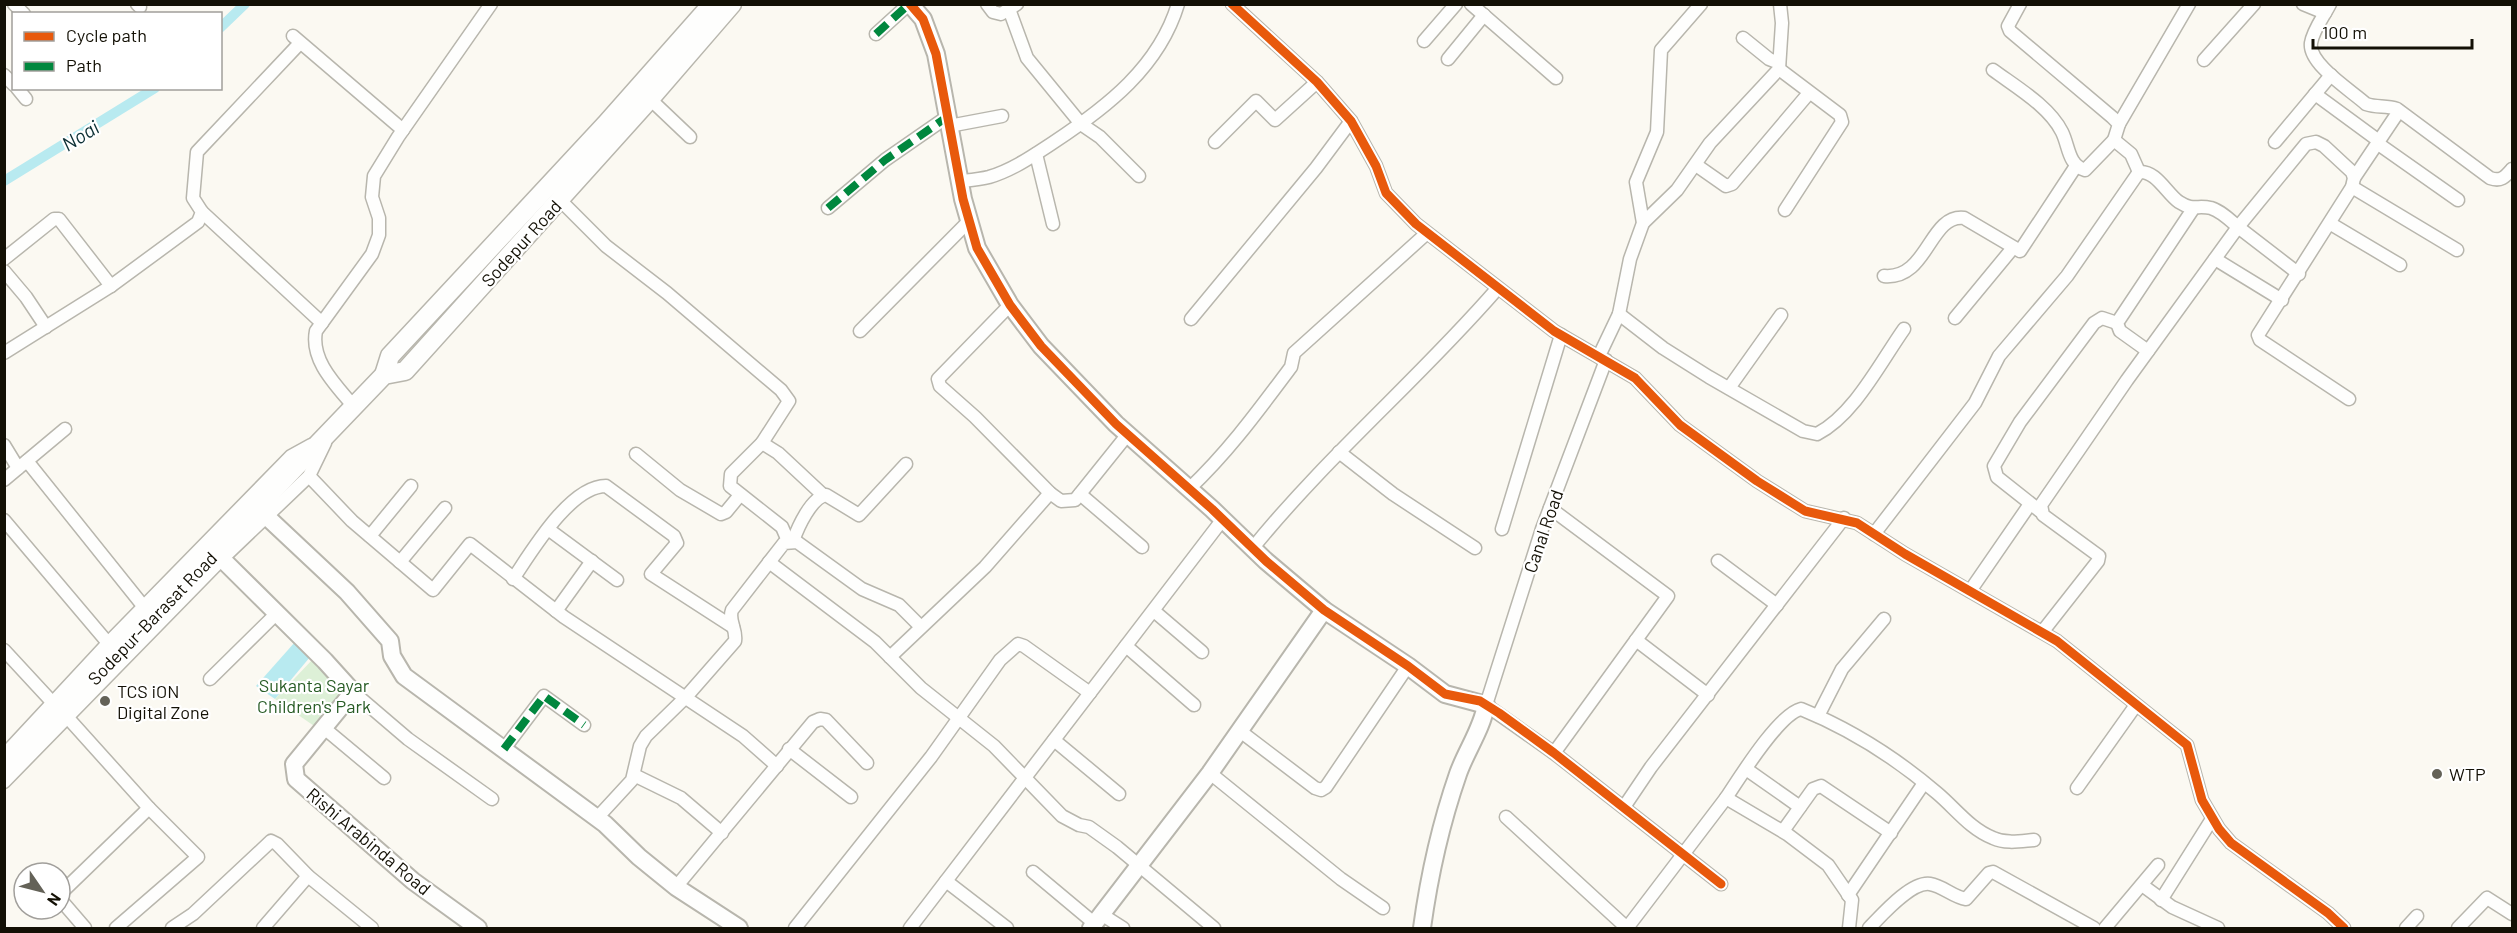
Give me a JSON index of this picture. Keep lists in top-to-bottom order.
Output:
{
  "streets": {
    "main road": ["Sodepur Road", "Sodepur-Barasat Road"],
    "street": ["Canal Road", "Rishi Arabinda Road"]
  },
  "crossings": [
    ["Sodepur Road", "Sodepur-Barasat Road"]
  ],
  "water": ["Noai"],
  "parks": ["Sukanta Sayar Children's Park"],
  "places": ["TCS iON Digital Zone", "WTP"],
  "legend": ["Cycle path", "Path"],
  "scale_bar": "100 m",
  "north": "bottom right"
}
